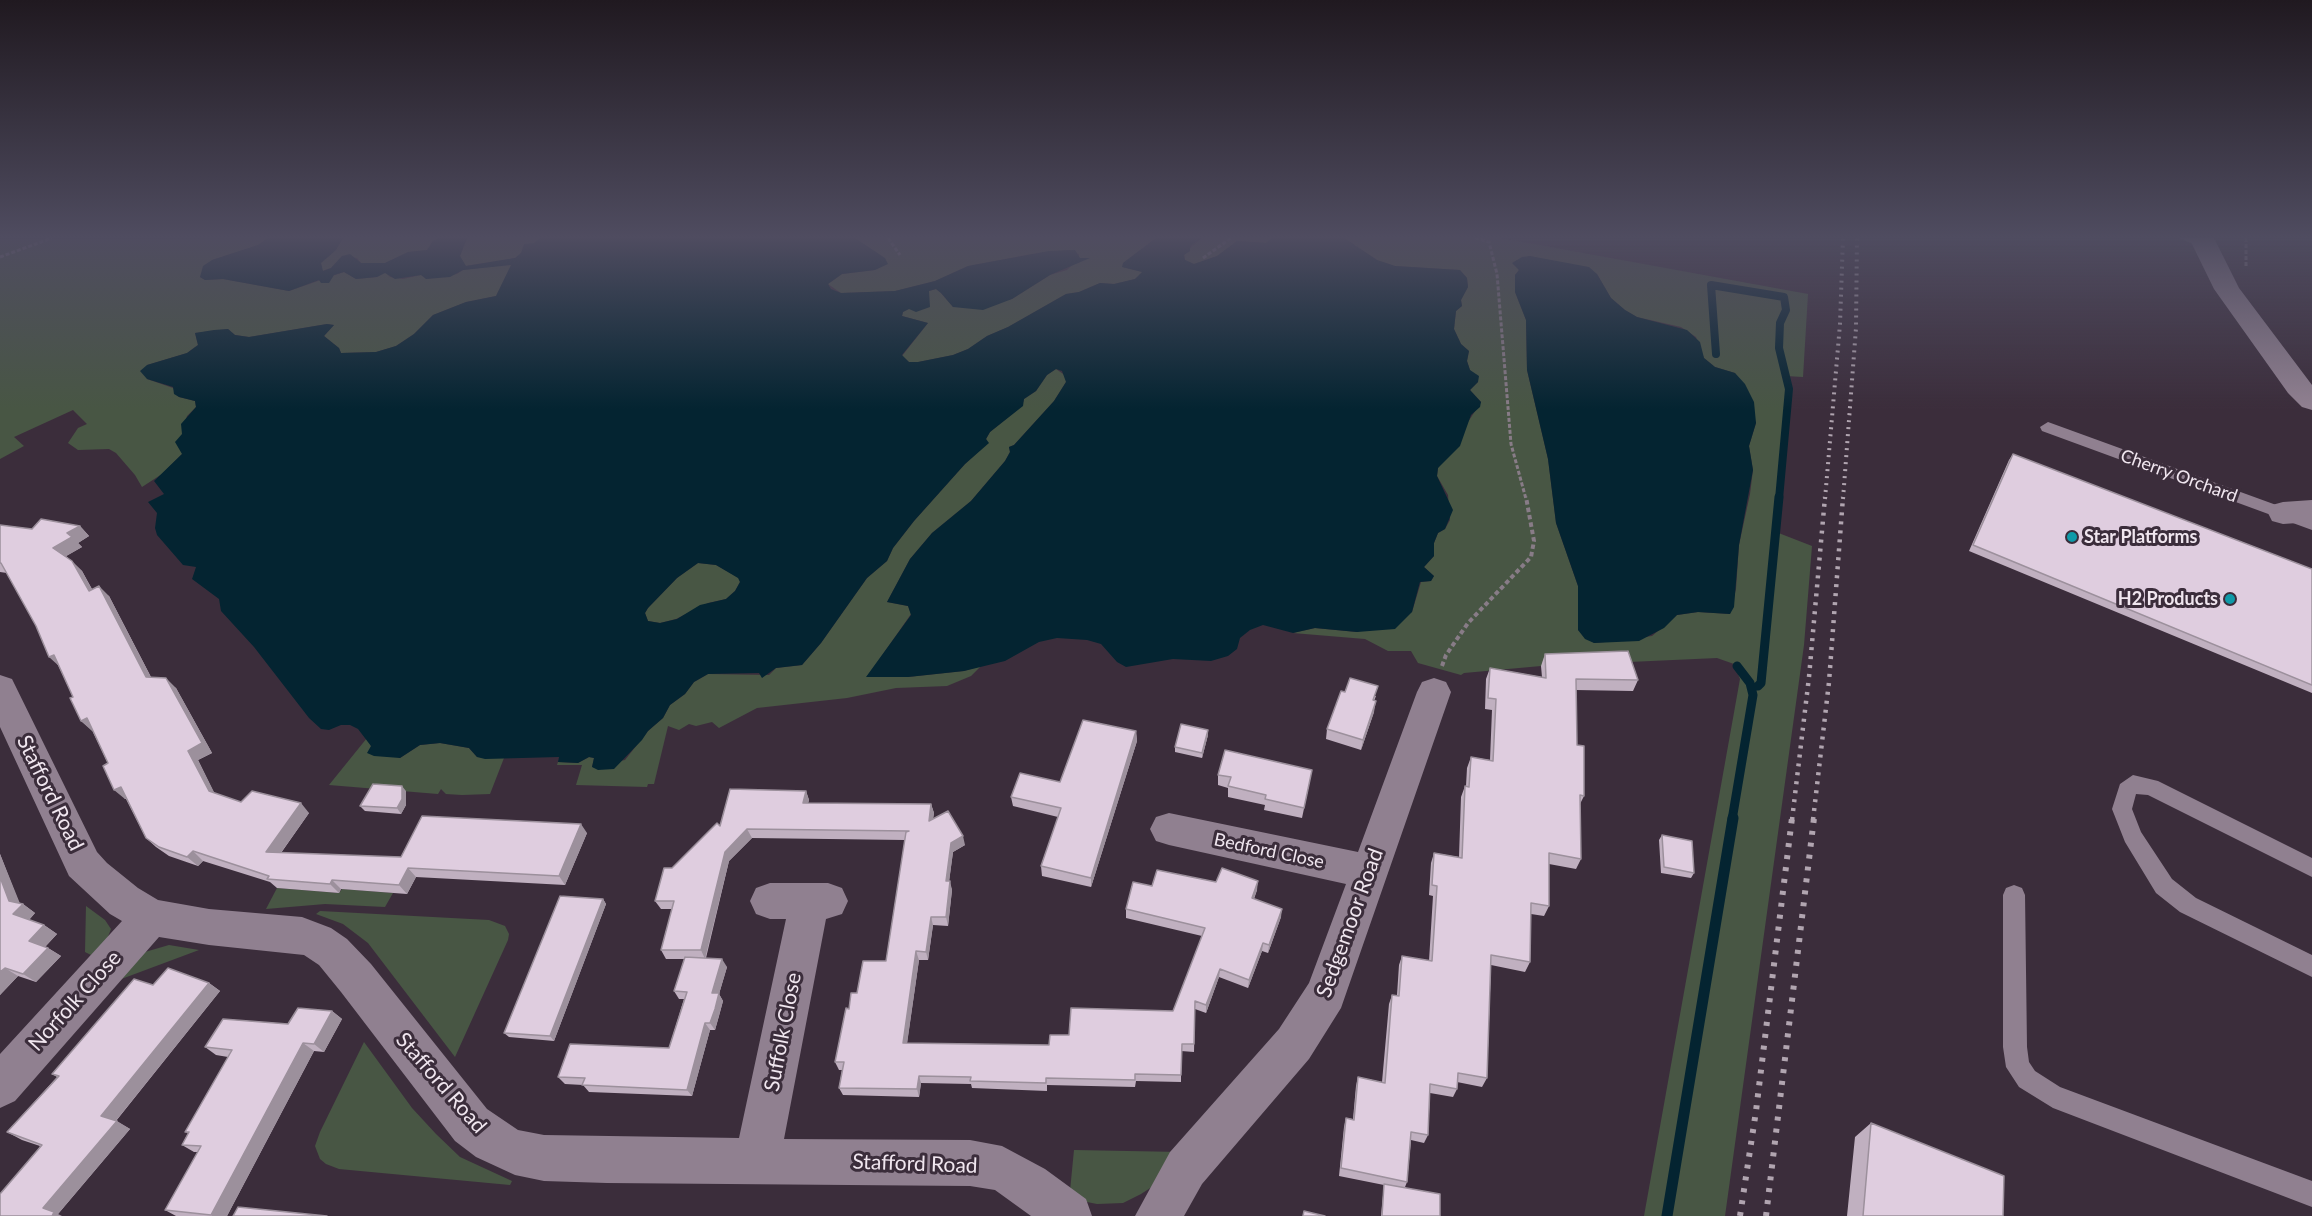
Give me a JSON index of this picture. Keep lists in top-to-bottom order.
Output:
{
  "streets": {
    "street": [
      "Stafford Road",
      "Bedford Close",
      "Sedgemoor Road",
      "Norfolk Close",
      "Suffolk Close"
    ],
    "lane": ["Cherry Orchard"]
  },
  "crossings": [
    ["Stafford Road", "Norfolk Close"],
    ["Stafford Road", "Suffolk Close"],
    ["Bedford Close", "Sedgemoor Road"]
  ],
  "places": ["Star Platforms", "H2 Products"]
}
